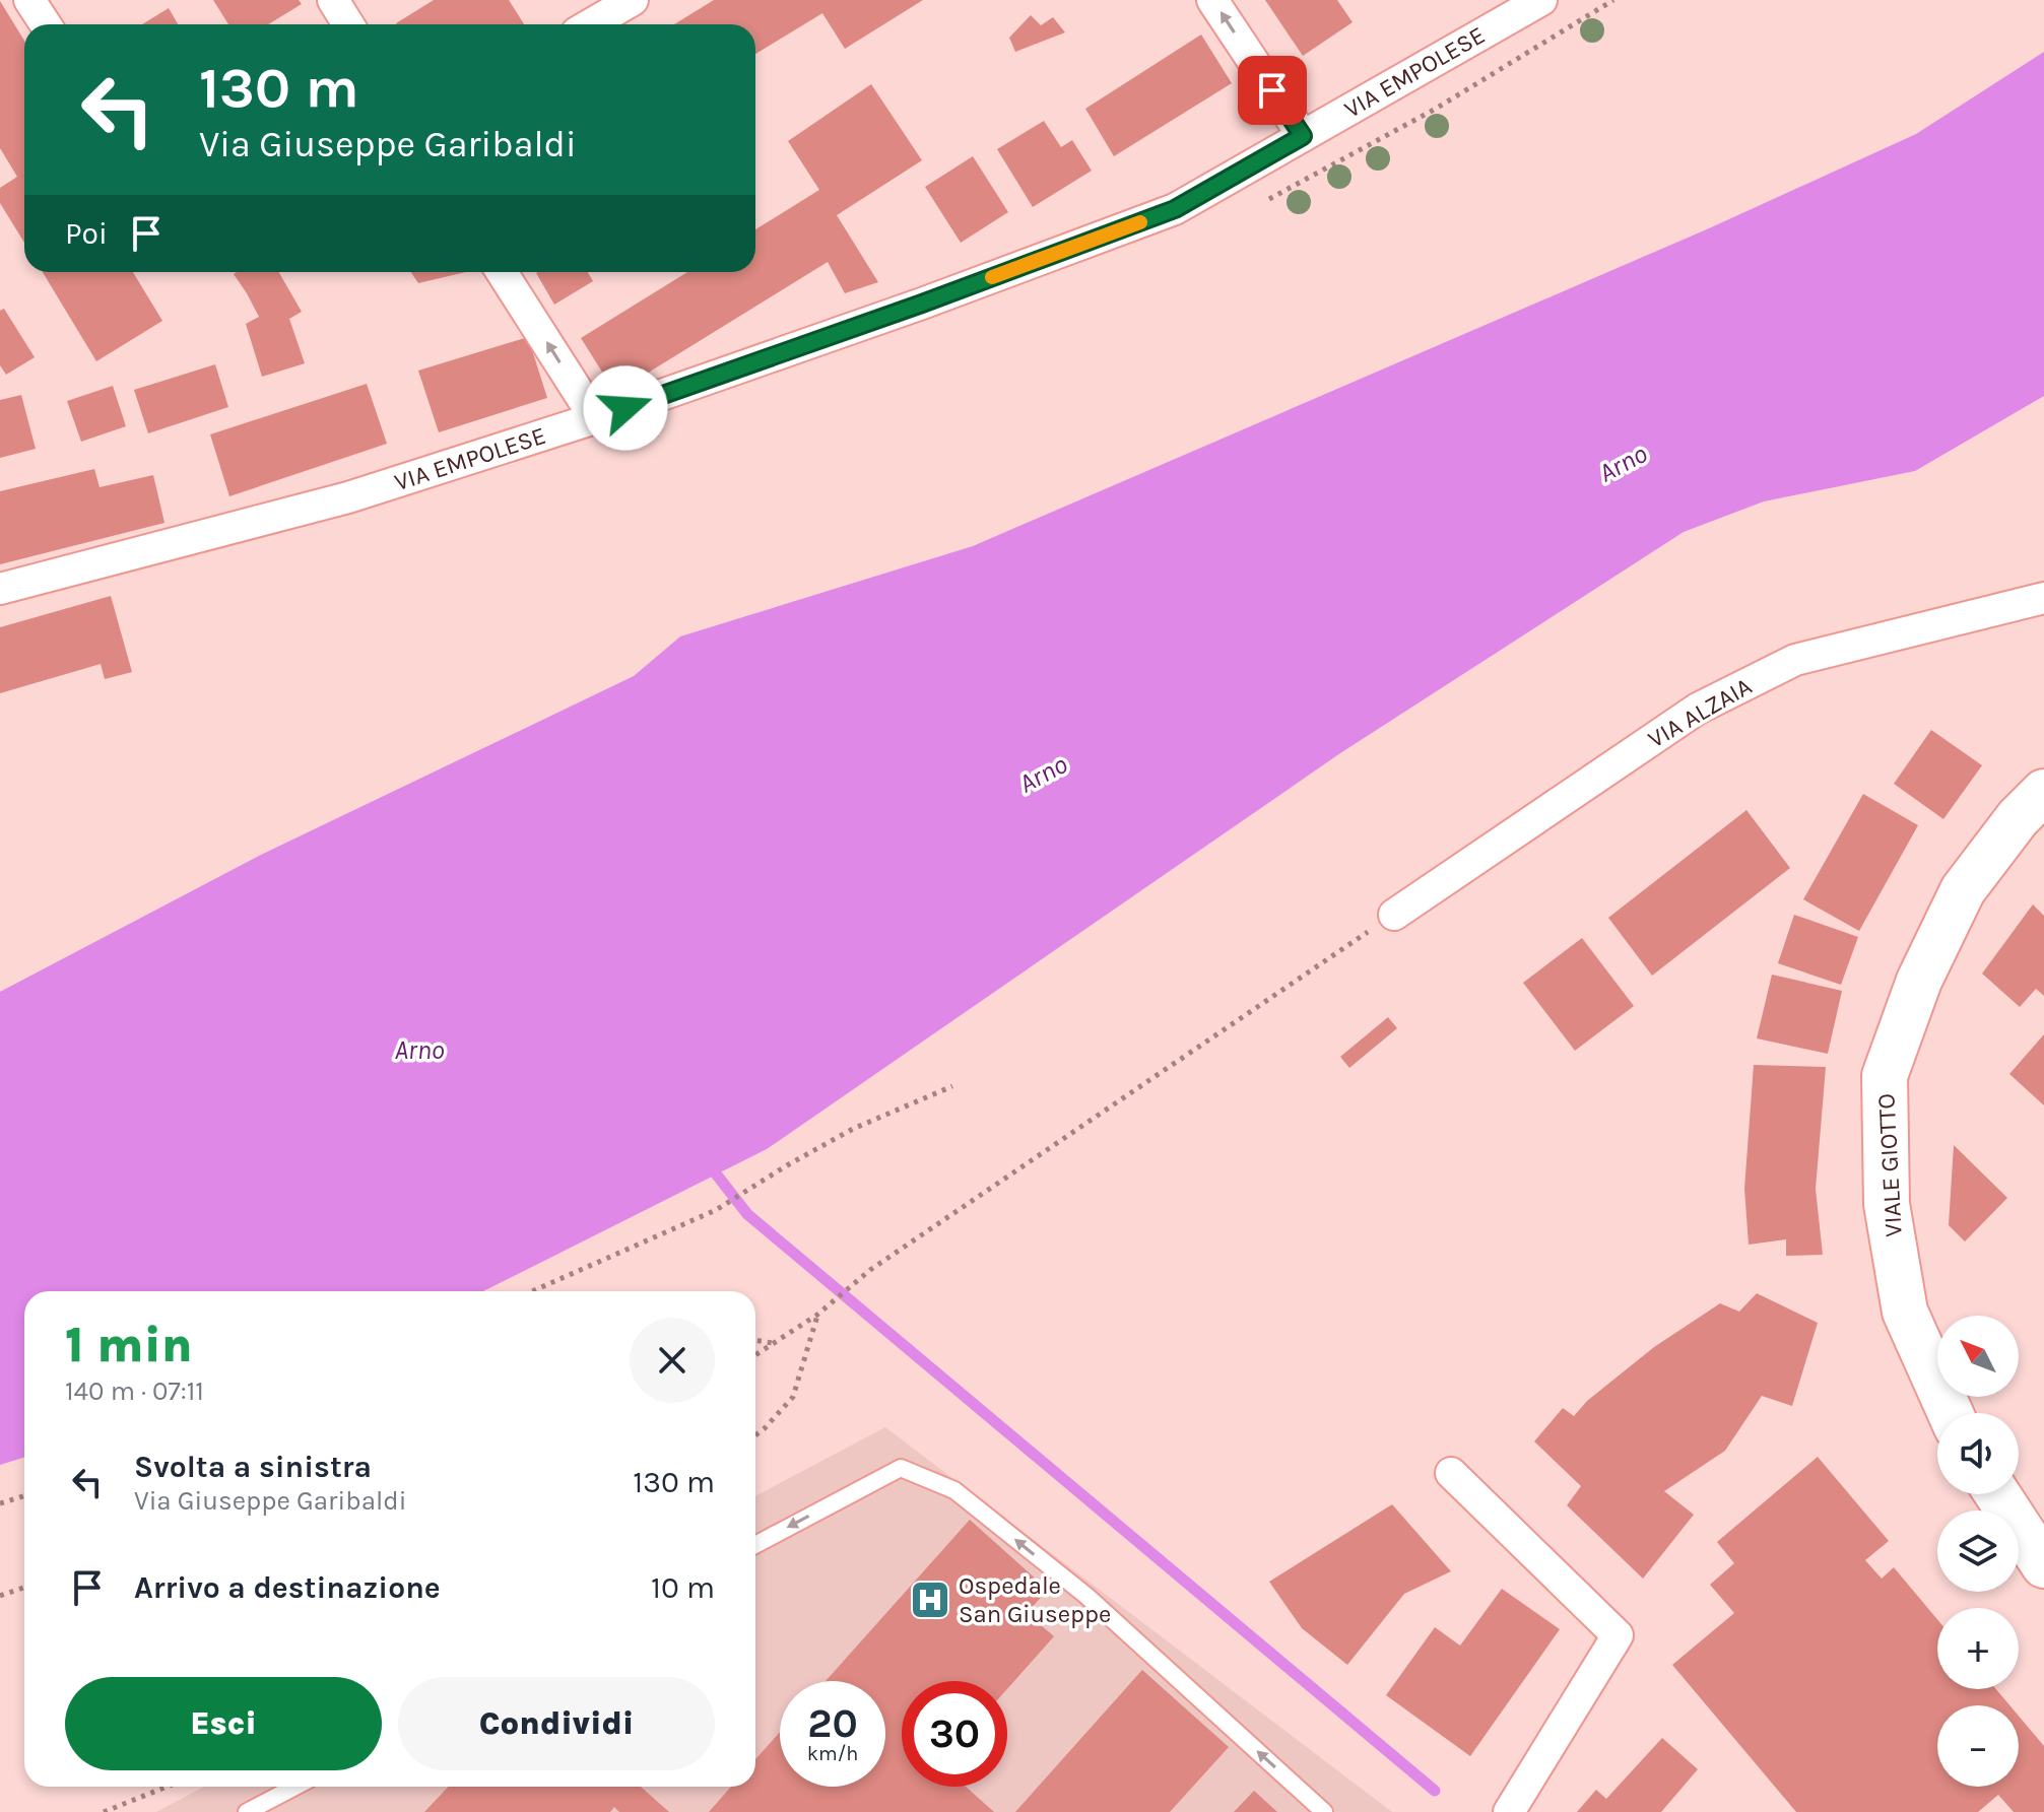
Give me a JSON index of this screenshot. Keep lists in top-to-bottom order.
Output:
{
  "streets": {
    "main road": ["VIALE GIOTTO"],
    "street": ["VIA EMPOLESE", "VIA ALZAIA"]
  },
  "water": ["Arno"],
  "places": {
    "hospital": ["Ospedale San Giuseppe"]
  },
  "north": "top left",
  "page": {
    "turn": ["130 m", "Via Giuseppe Garibaldi"],
    "then": "Poi",
    "heading": ["1 min", "140 m · 07:11"],
    "map_buttons": ["+", "−"],
    "list": [
      {
        "name": "Svolta a sinistra",
        "note": "Via Giuseppe Garibaldi",
        "value": "130 m"
      },
      {
        "name": "Arrivo a destinazione",
        "value": "10 m"
      }
    ],
    "buttons": ["Esci", "Condividi"],
    "speed": "20 km/h",
    "limit": "30"
  }
}
